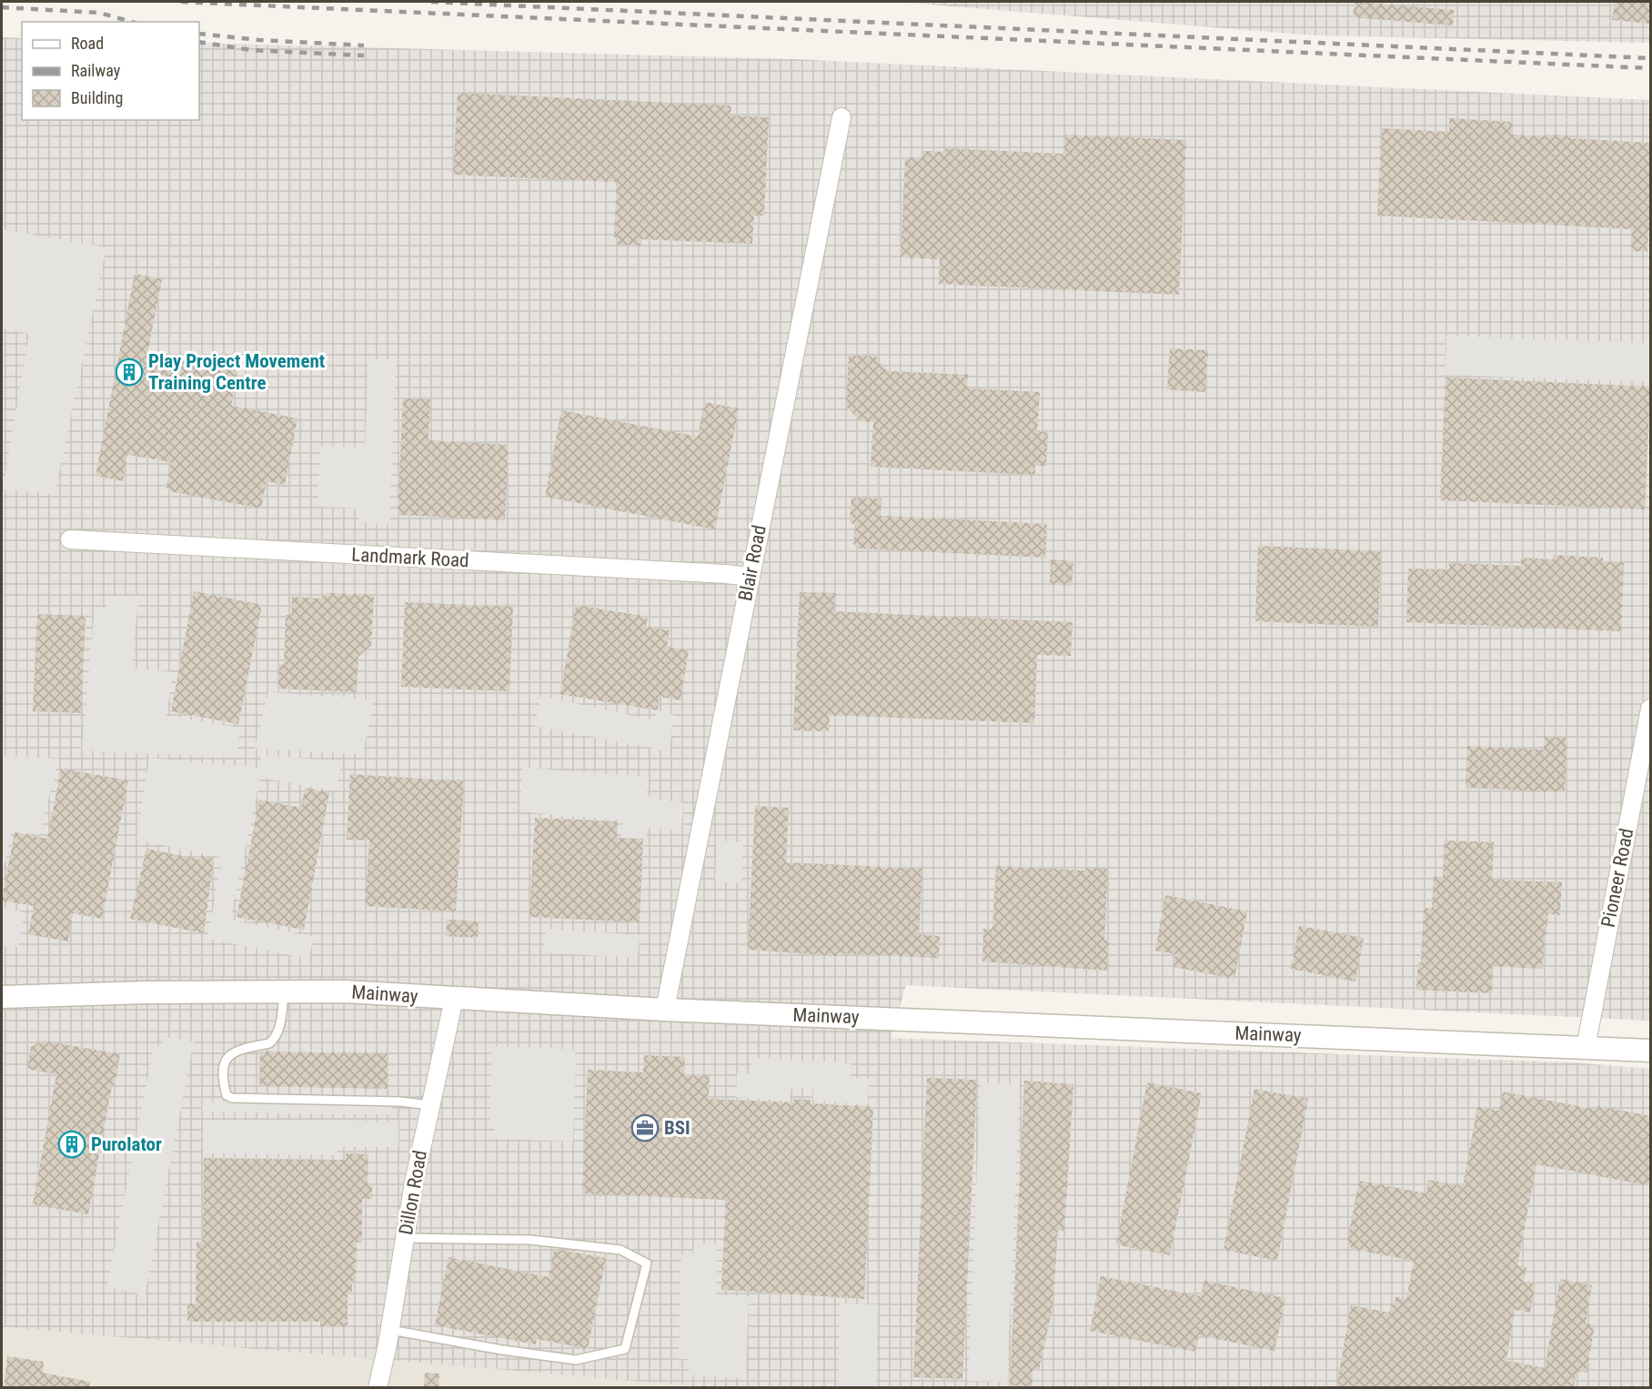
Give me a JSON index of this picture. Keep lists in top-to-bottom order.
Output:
{
  "streets": {
    "street": [
      "Landmark Road",
      "Blair Road",
      "Pioneer Road",
      "Mainway",
      "Dillon Road"
    ]
  },
  "crossings": [
    ["Landmark Road", "Blair Road"],
    ["Blair Road", "Mainway"],
    ["Pioneer Road", "Mainway"],
    ["Mainway", "Dillon Road"]
  ],
  "places": {
    "building": ["Play Project Movement Training Centre", "Purolator"],
    "office": ["BSI"]
  },
  "legend": ["Road", "Railway", "Building"]
}
